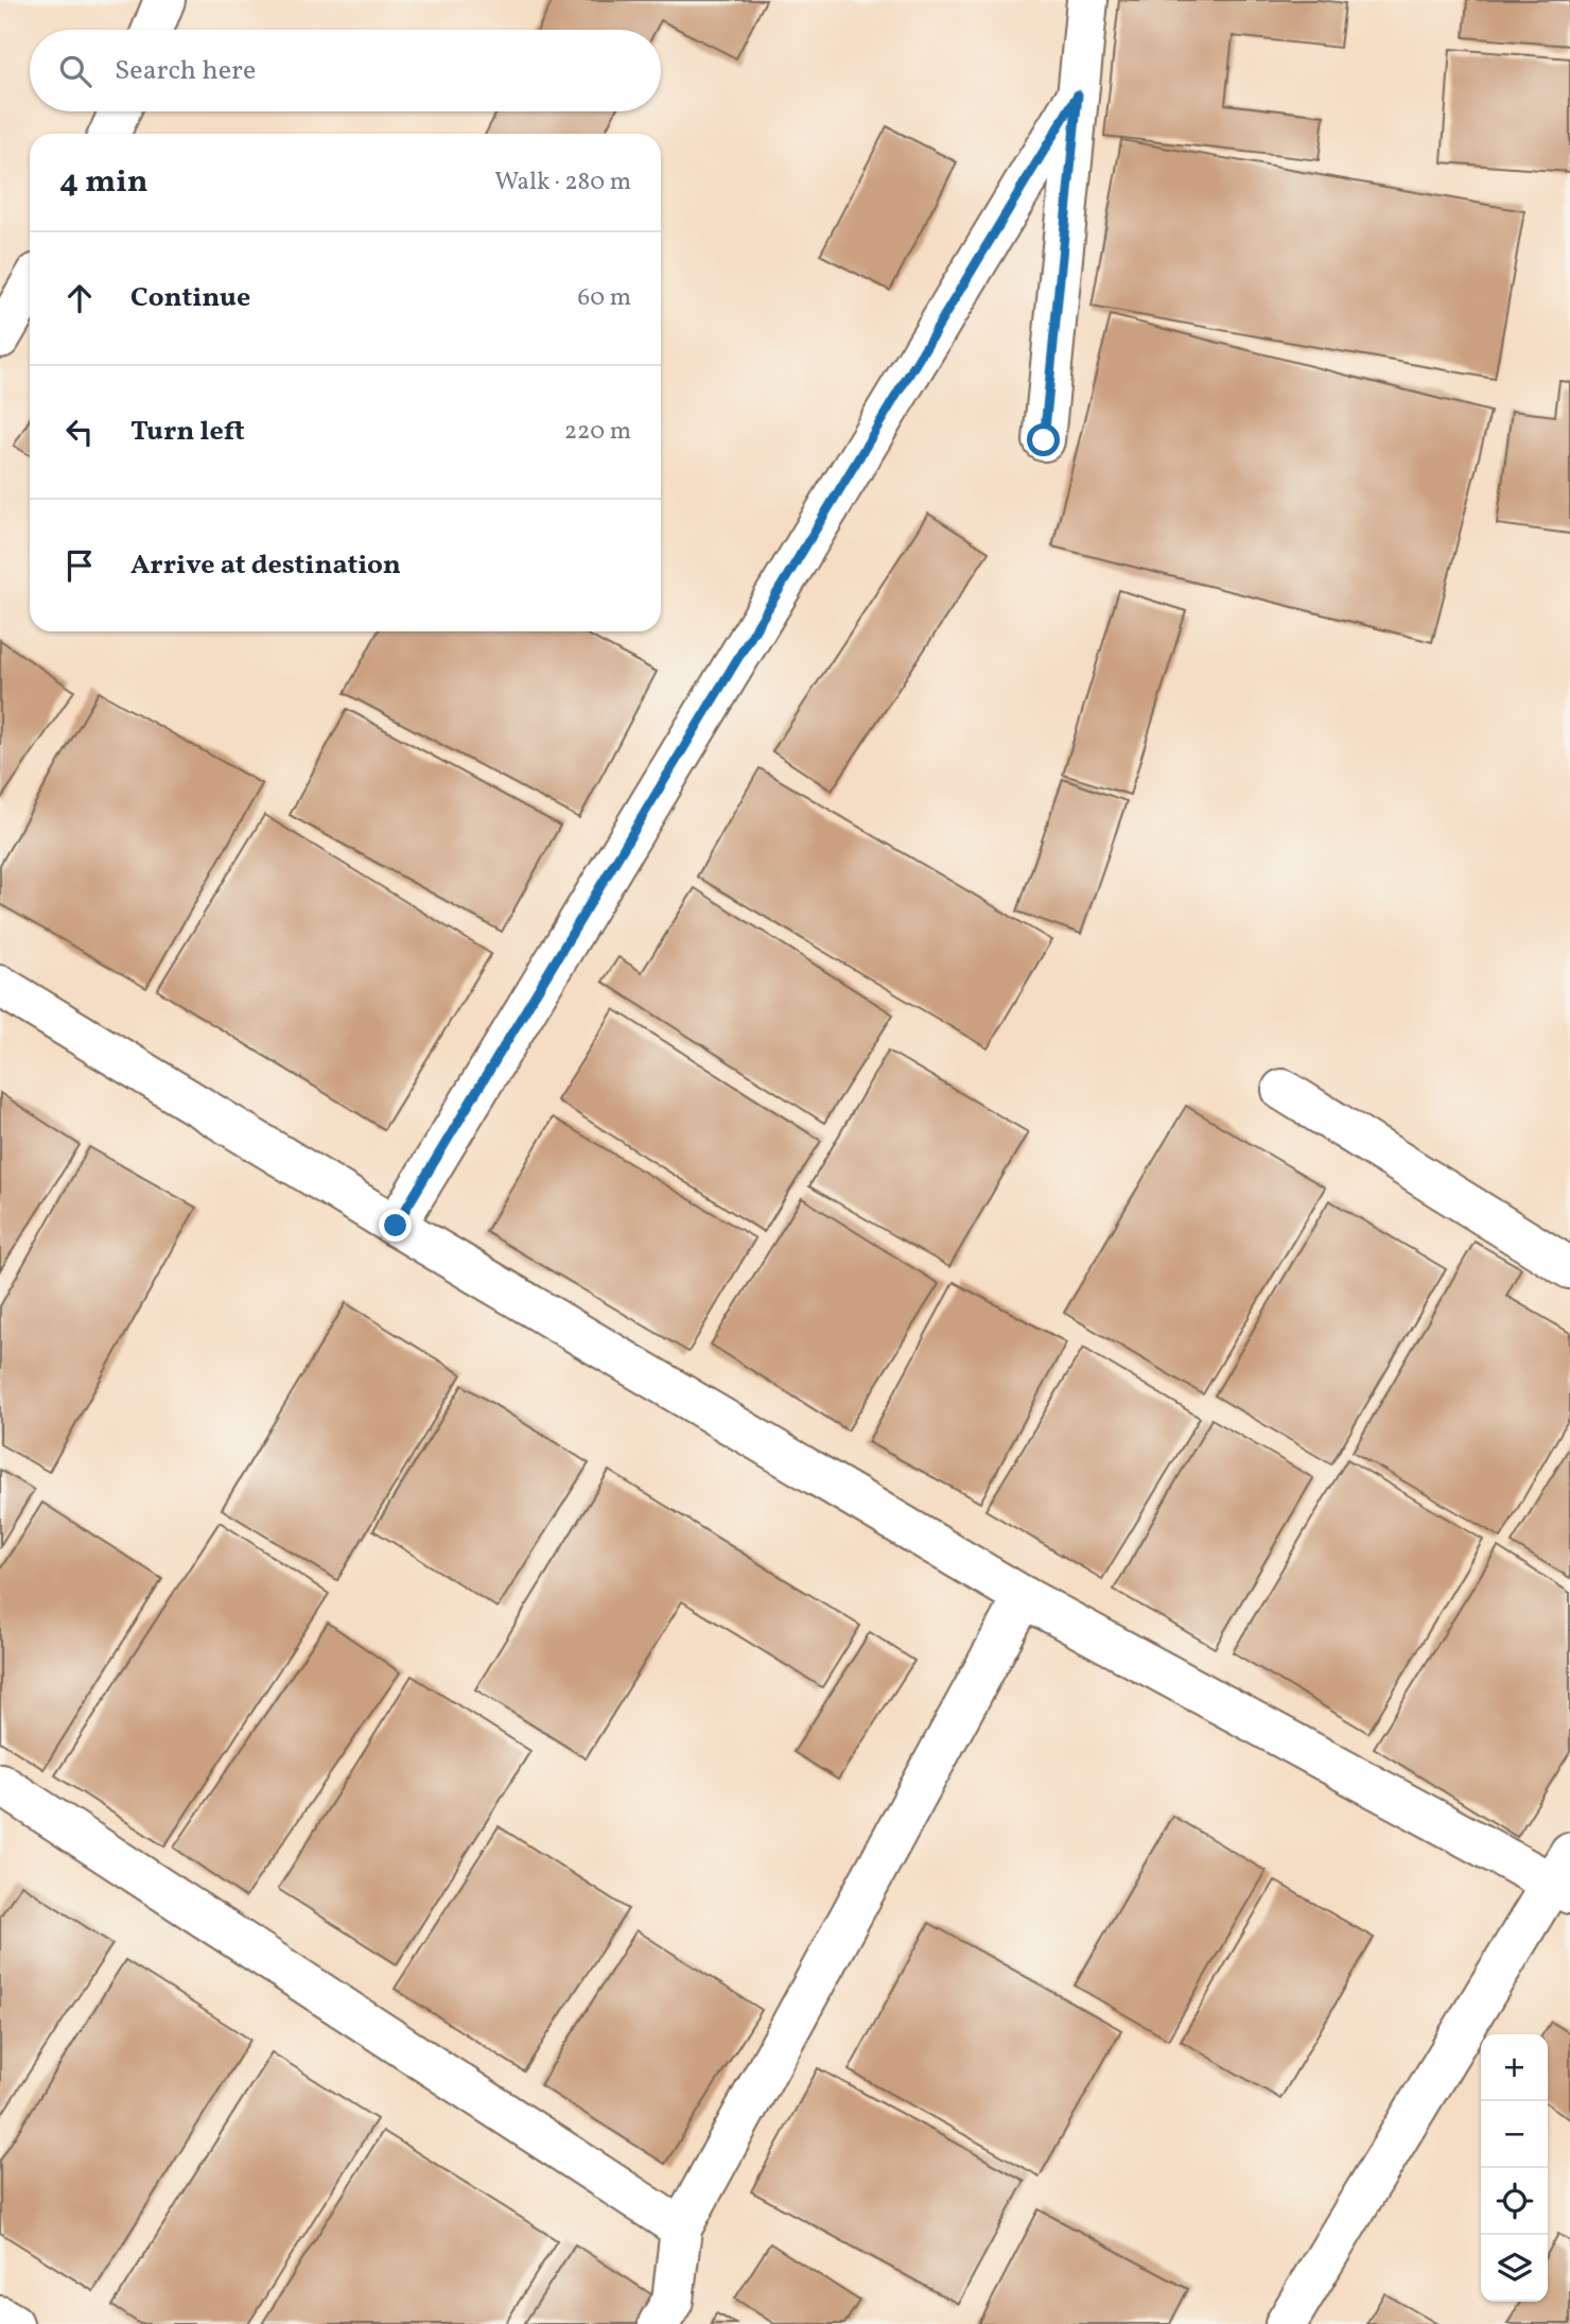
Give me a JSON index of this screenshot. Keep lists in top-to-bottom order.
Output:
{
  "page": {
    "search": "Search here",
    "heading": ["4 min", "Walk · 280 m"],
    "list": [
      ["Continue", "60 m"],
      ["Turn left", "220 m"],
      "Arrive at destination"
    ],
    "map_buttons": ["+", "−"]
  }
}
